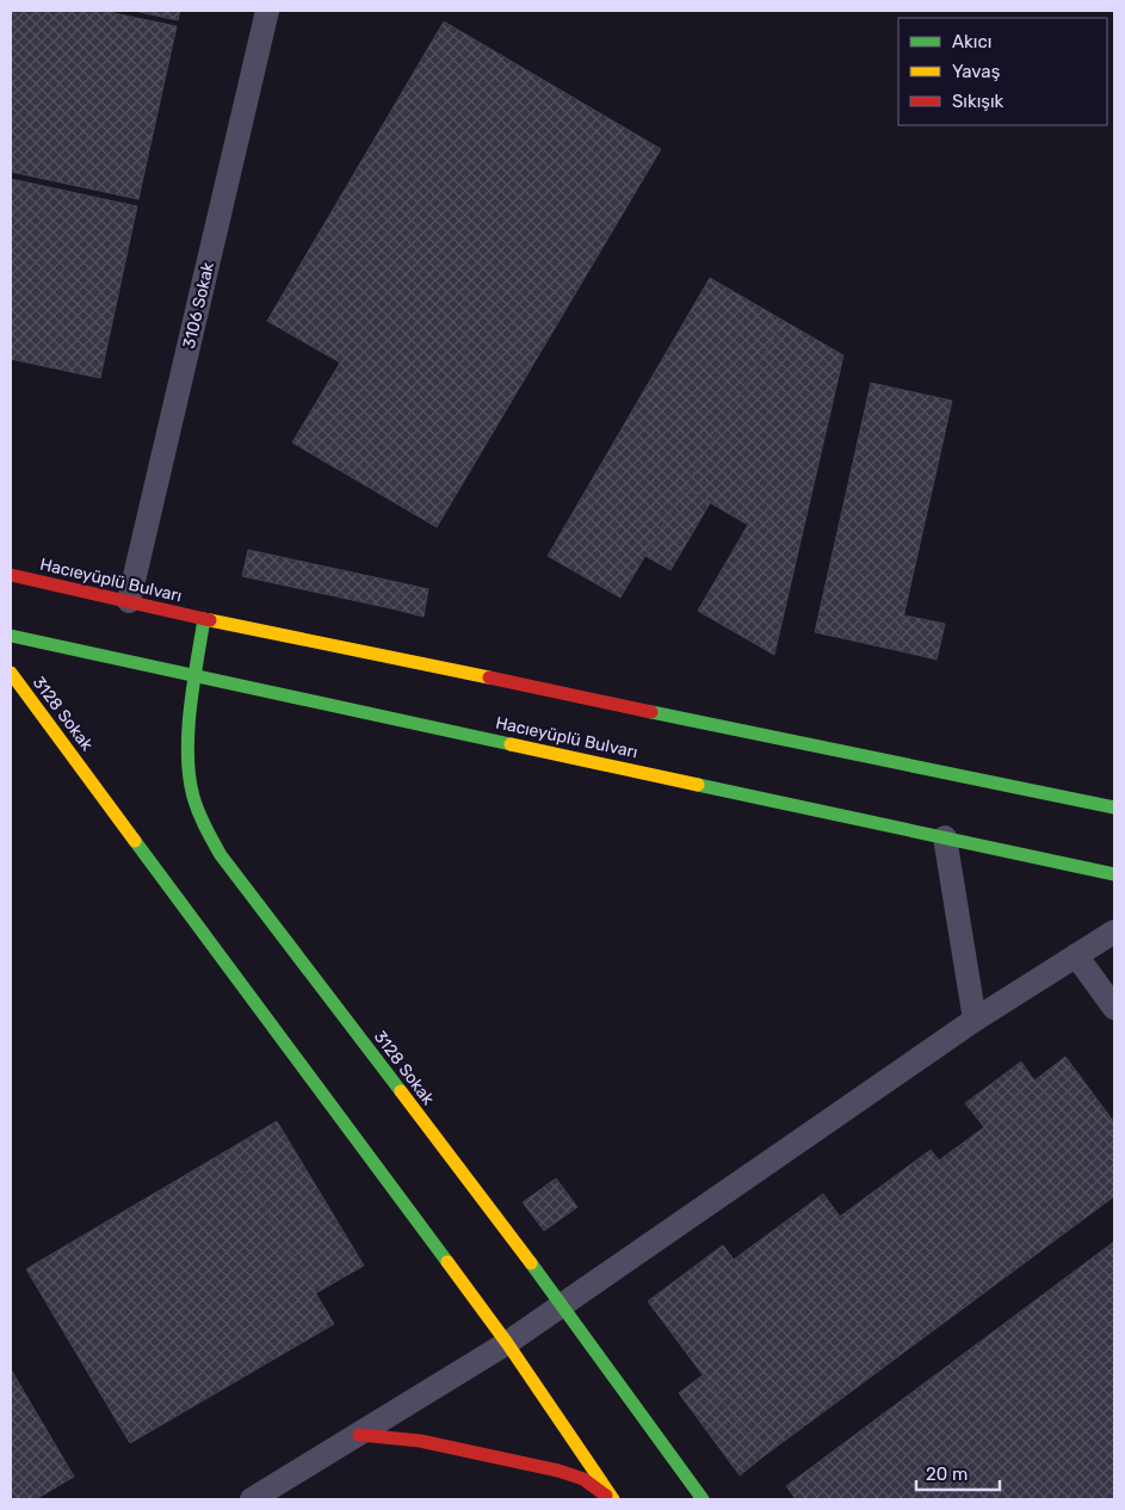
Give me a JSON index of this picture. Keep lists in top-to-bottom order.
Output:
{
  "streets": {
    "street": ["3106 Sokak", "Hacıeyüplü Bulvarı", "3128 Sokak"]
  },
  "crossings": [
    ["3106 Sokak", "Hacıeyüplü Bulvarı"],
    ["Hacıeyüplü Bulvarı", "3128 Sokak"]
  ],
  "legend": ["Akıcı", "Yavaş", "Sıkışık"],
  "scale_bar": "20 m"
}
